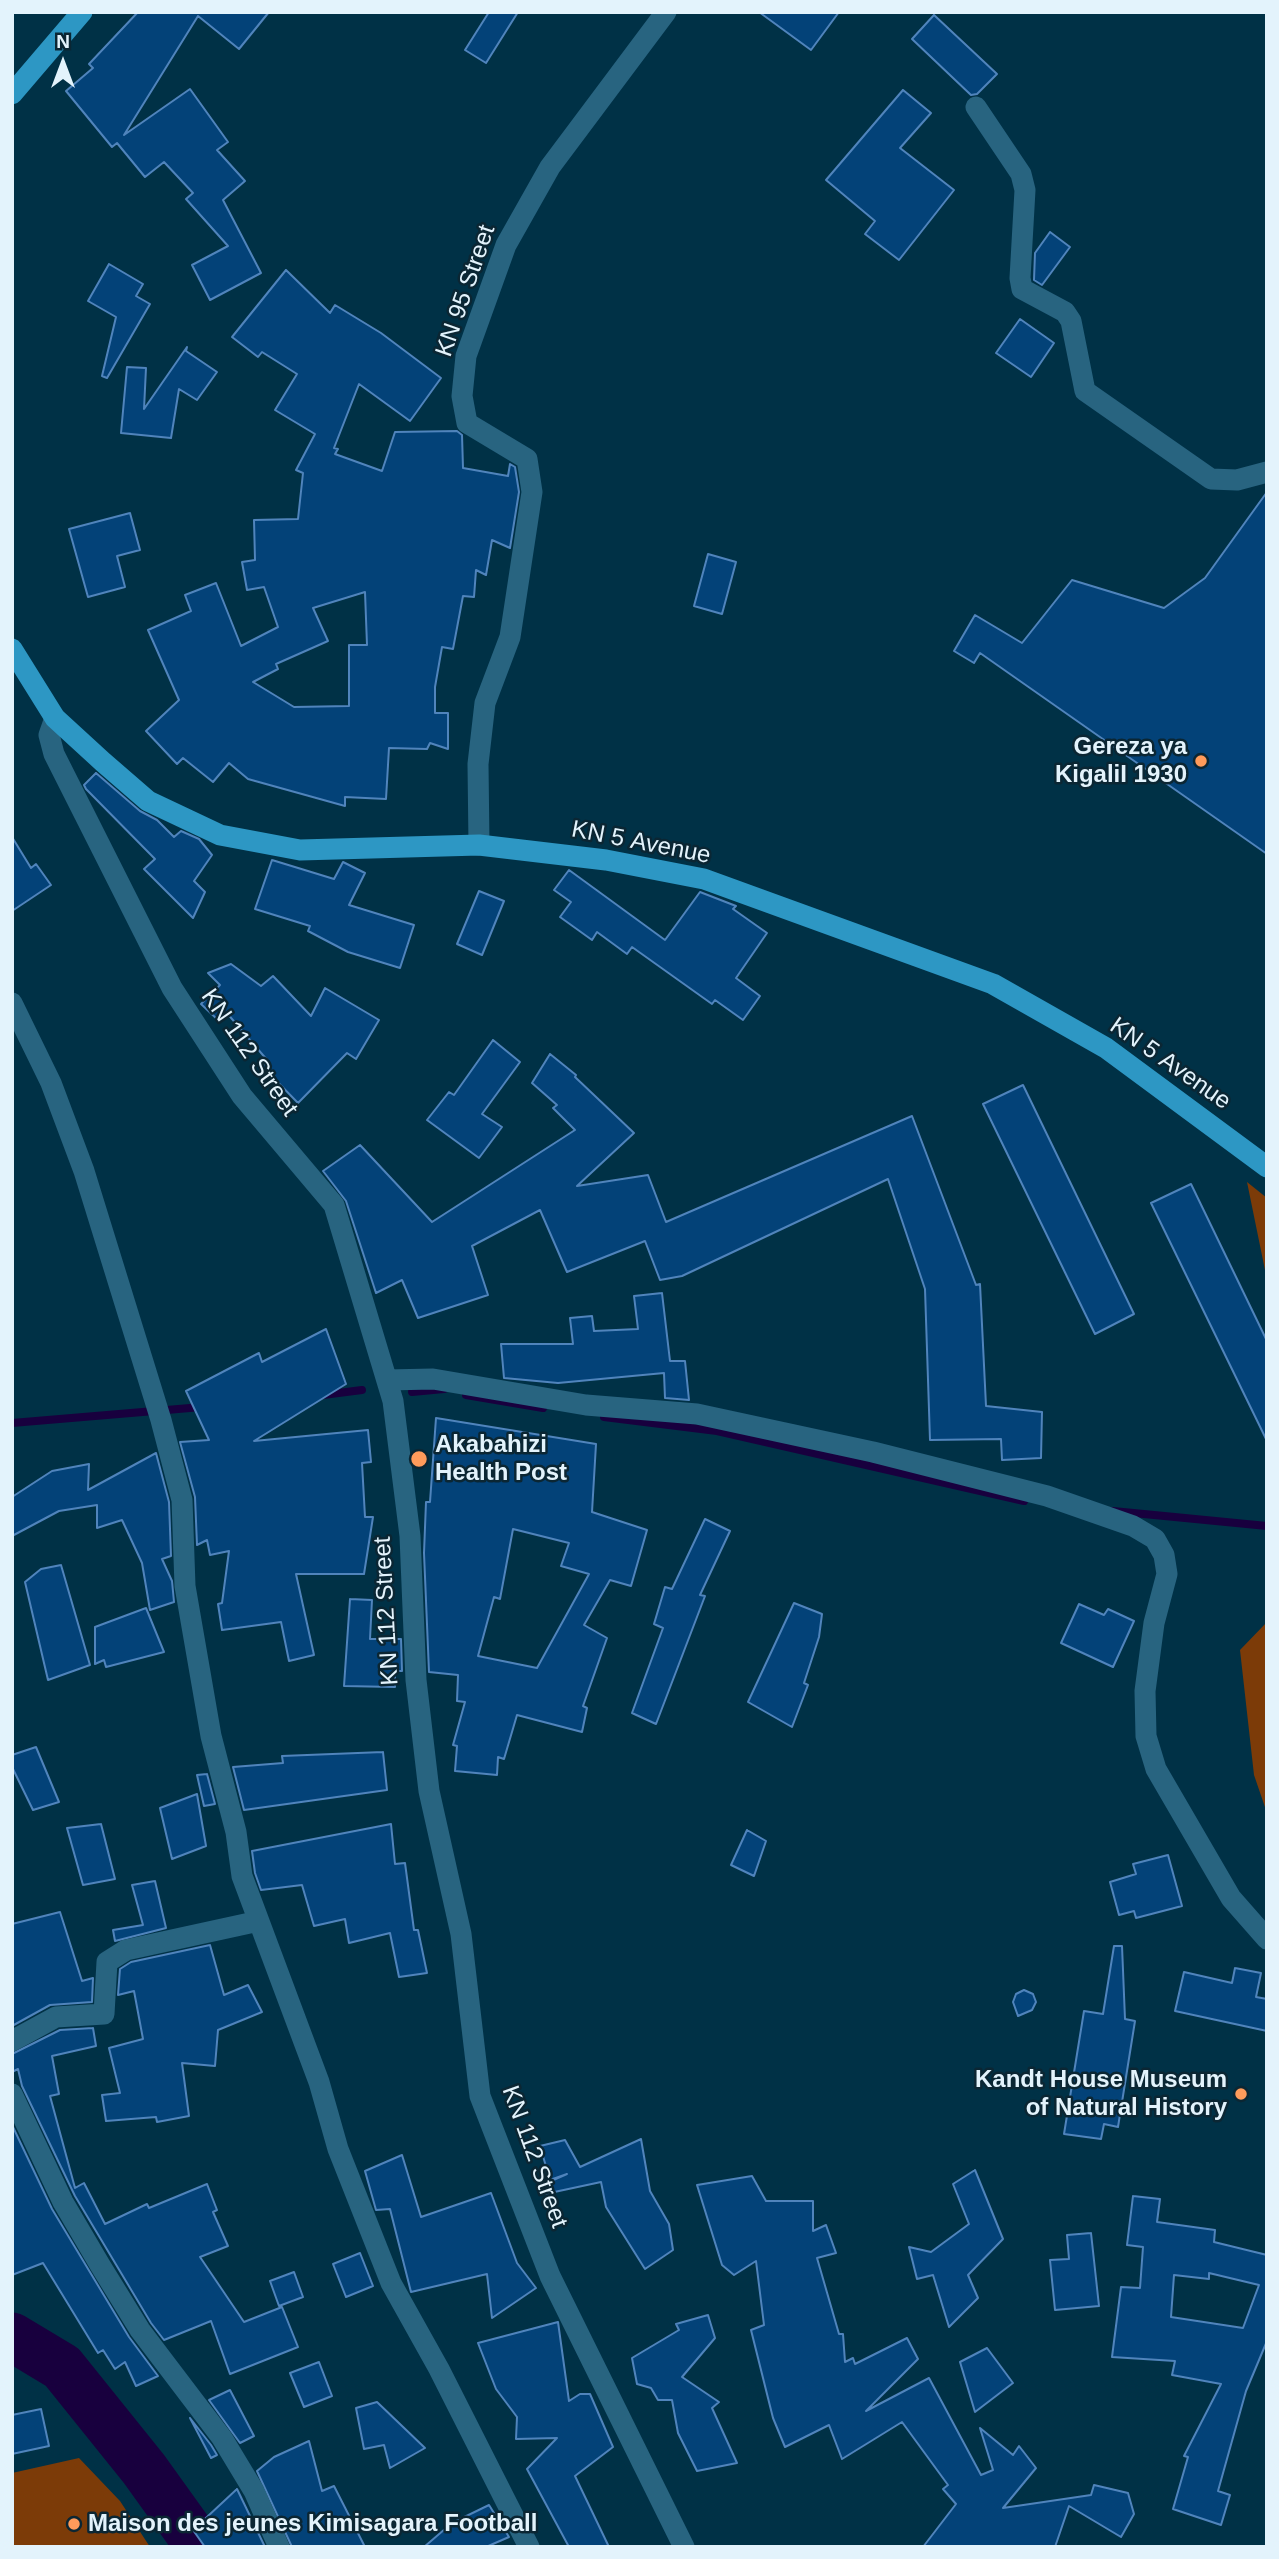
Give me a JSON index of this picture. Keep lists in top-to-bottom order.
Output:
{
  "streets": {
    "main road": ["KN 5 Avenue"],
    "street": ["KN 95 Street", "KN 112 Street"]
  },
  "crossings": [
    ["KN 95 Street", "KN 5 Avenue"],
    ["KN 5 Avenue", "KN 112 Street"]
  ],
  "places": [
    "Gereza ya KigaliI 1930",
    "Akabahizi Health Post",
    "Kandt House Museum of Natural History",
    "Maison des jeunes Kimisagara Football"
  ],
  "north": "top"
}
